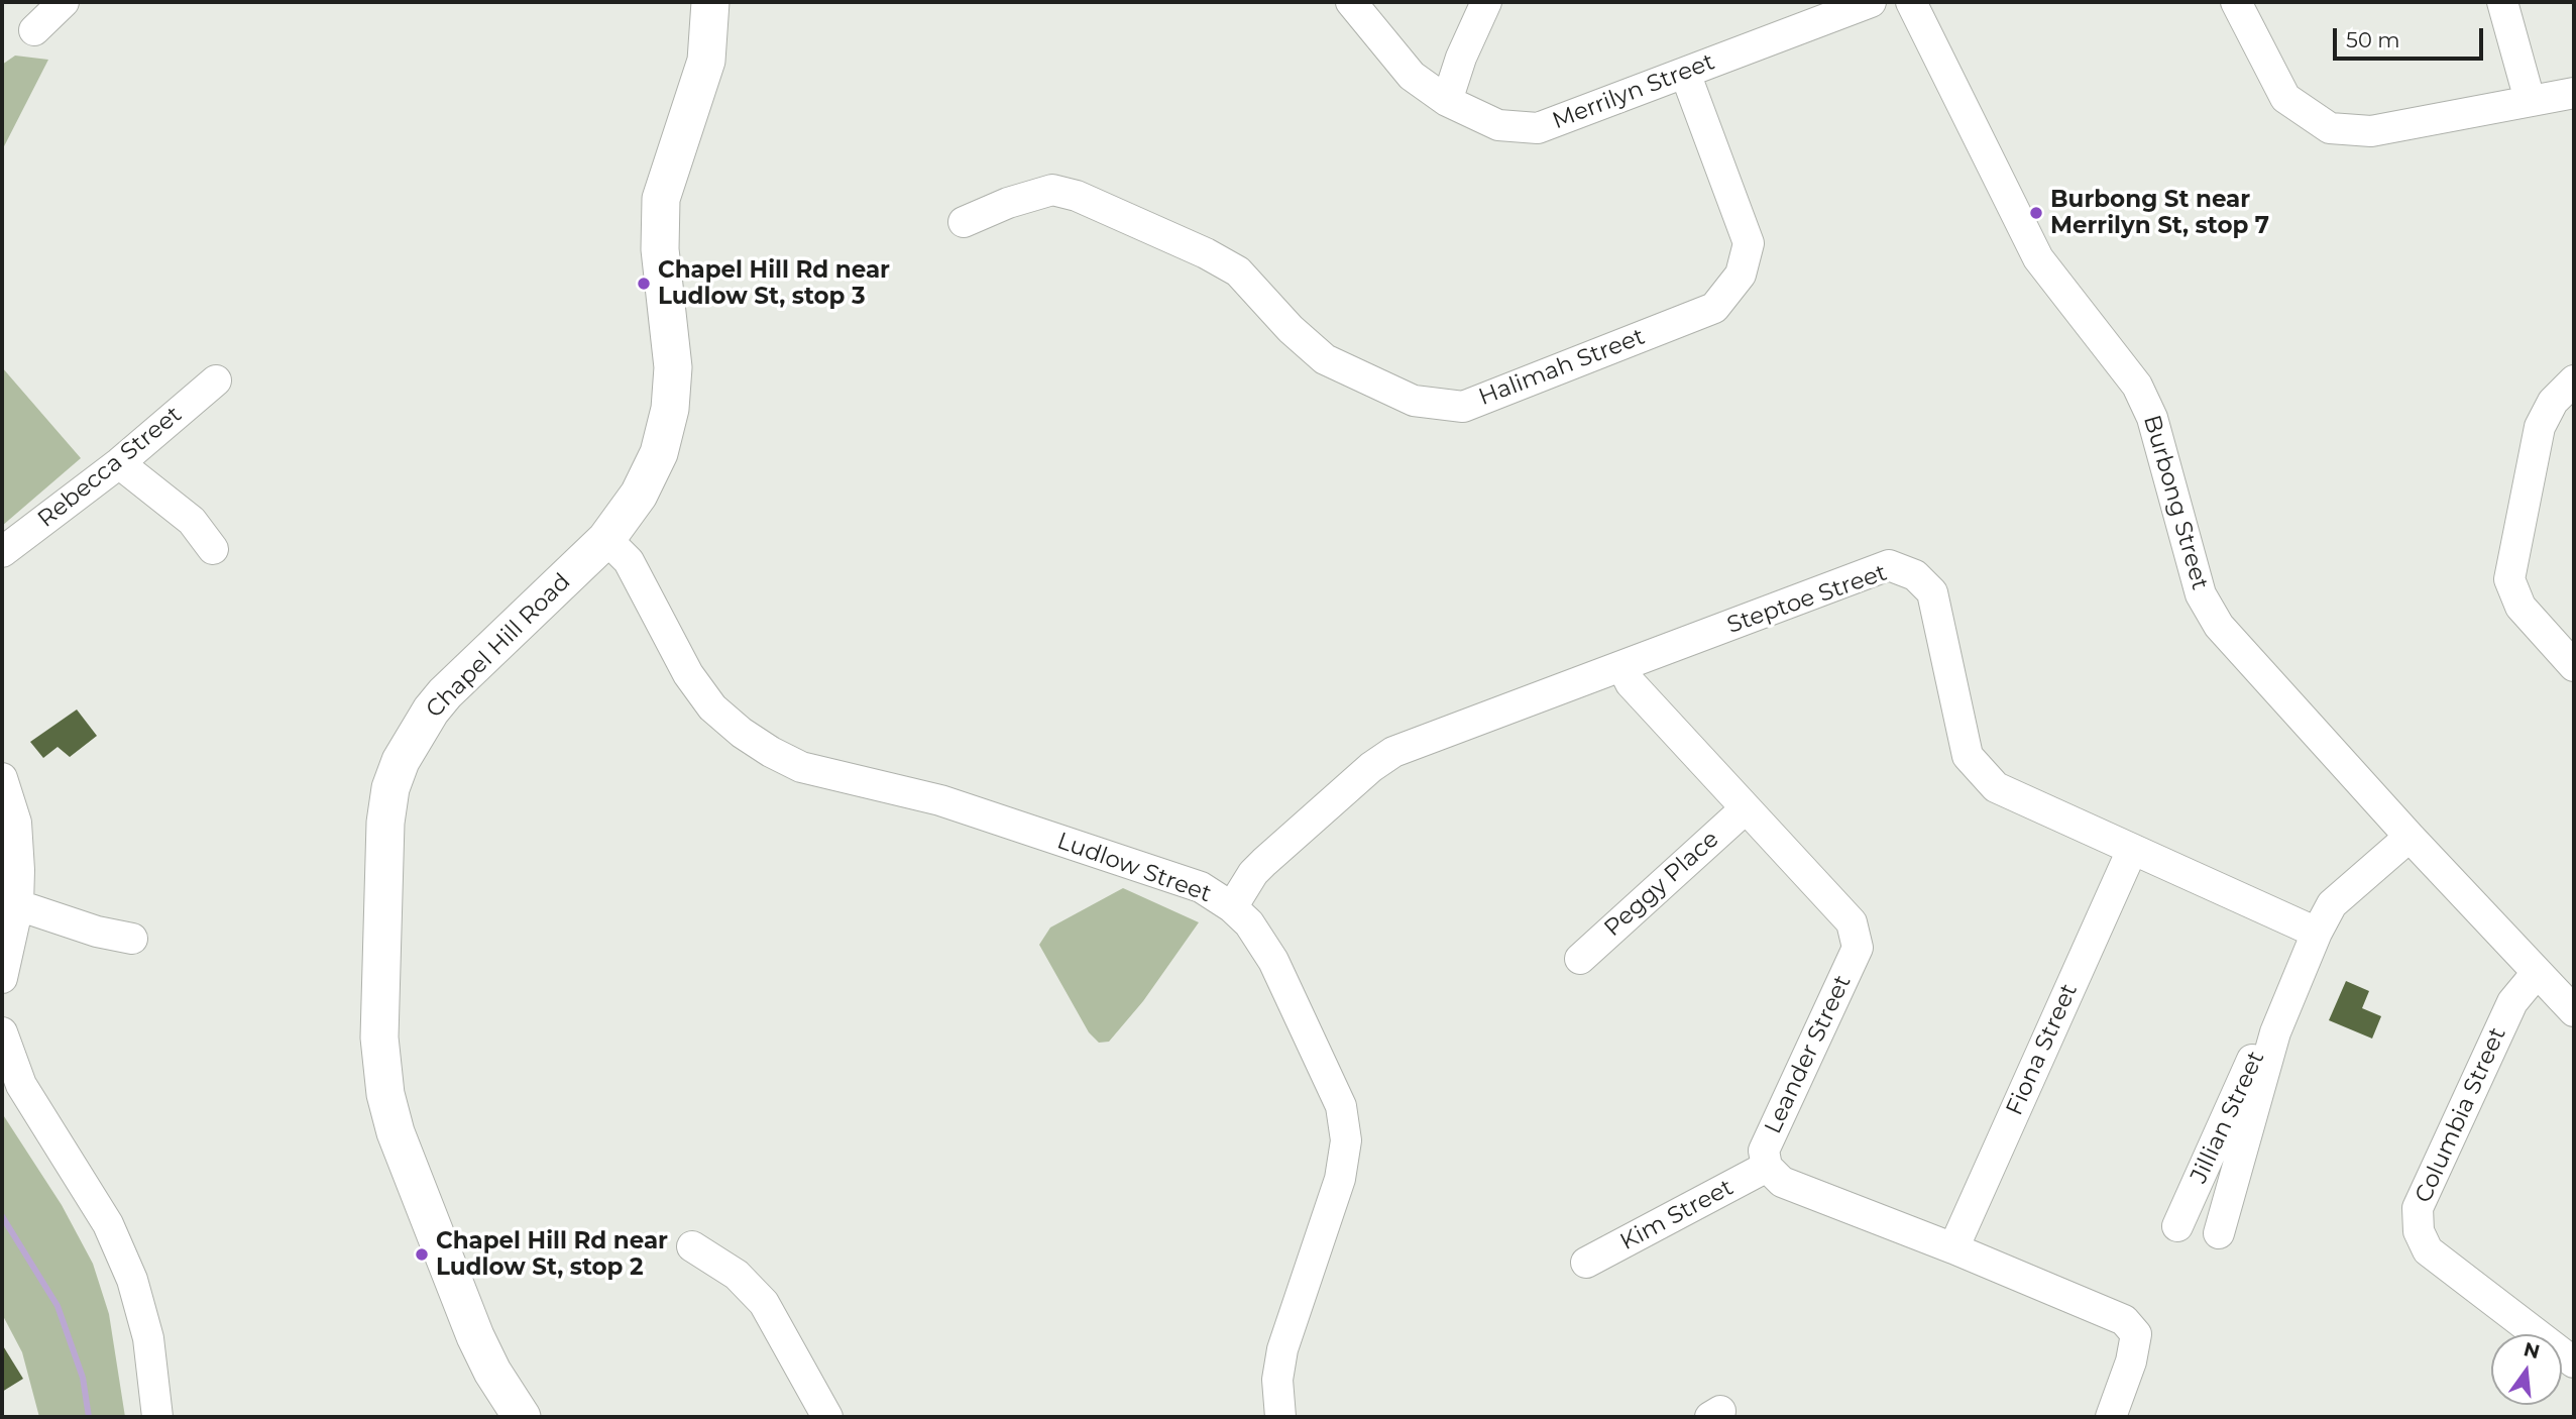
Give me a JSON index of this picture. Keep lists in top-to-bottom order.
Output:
{
  "streets": {
    "main road": ["Chapel Hill Road"],
    "street": [
      "Merrilyn Street",
      "Halimah Street",
      "Rebecca Street",
      "Burbong Street",
      "Steptoe Street",
      "Ludlow Street",
      "Peggy Place",
      "Fiona Street",
      "Leander Street",
      "Columbia Street",
      "Jillian Street",
      "Kim Street"
    ]
  },
  "crossings": [
    ["Merrilyn Street", "Halimah Street"],
    ["Burbong Street", "Columbia Street"],
    ["Steptoe Street", "Ludlow Street"],
    ["Steptoe Street", "Fiona Street"],
    ["Steptoe Street", "Leander Street"],
    ["Steptoe Street", "Jillian Street"],
    ["Chapel Hill Road", "Ludlow Street"],
    ["Peggy Place", "Leander Street"],
    ["Fiona Street", "Leander Street"],
    ["Leander Street", "Kim Street"]
  ],
  "places": ["Burbong St near Merrilyn St, stop 7", "Chapel Hill Rd near Ludlow St, stop 3", "Chapel Hill Rd near Ludlow St, stop 2"],
  "scale_bar": "50 m",
  "north": "top"
}
